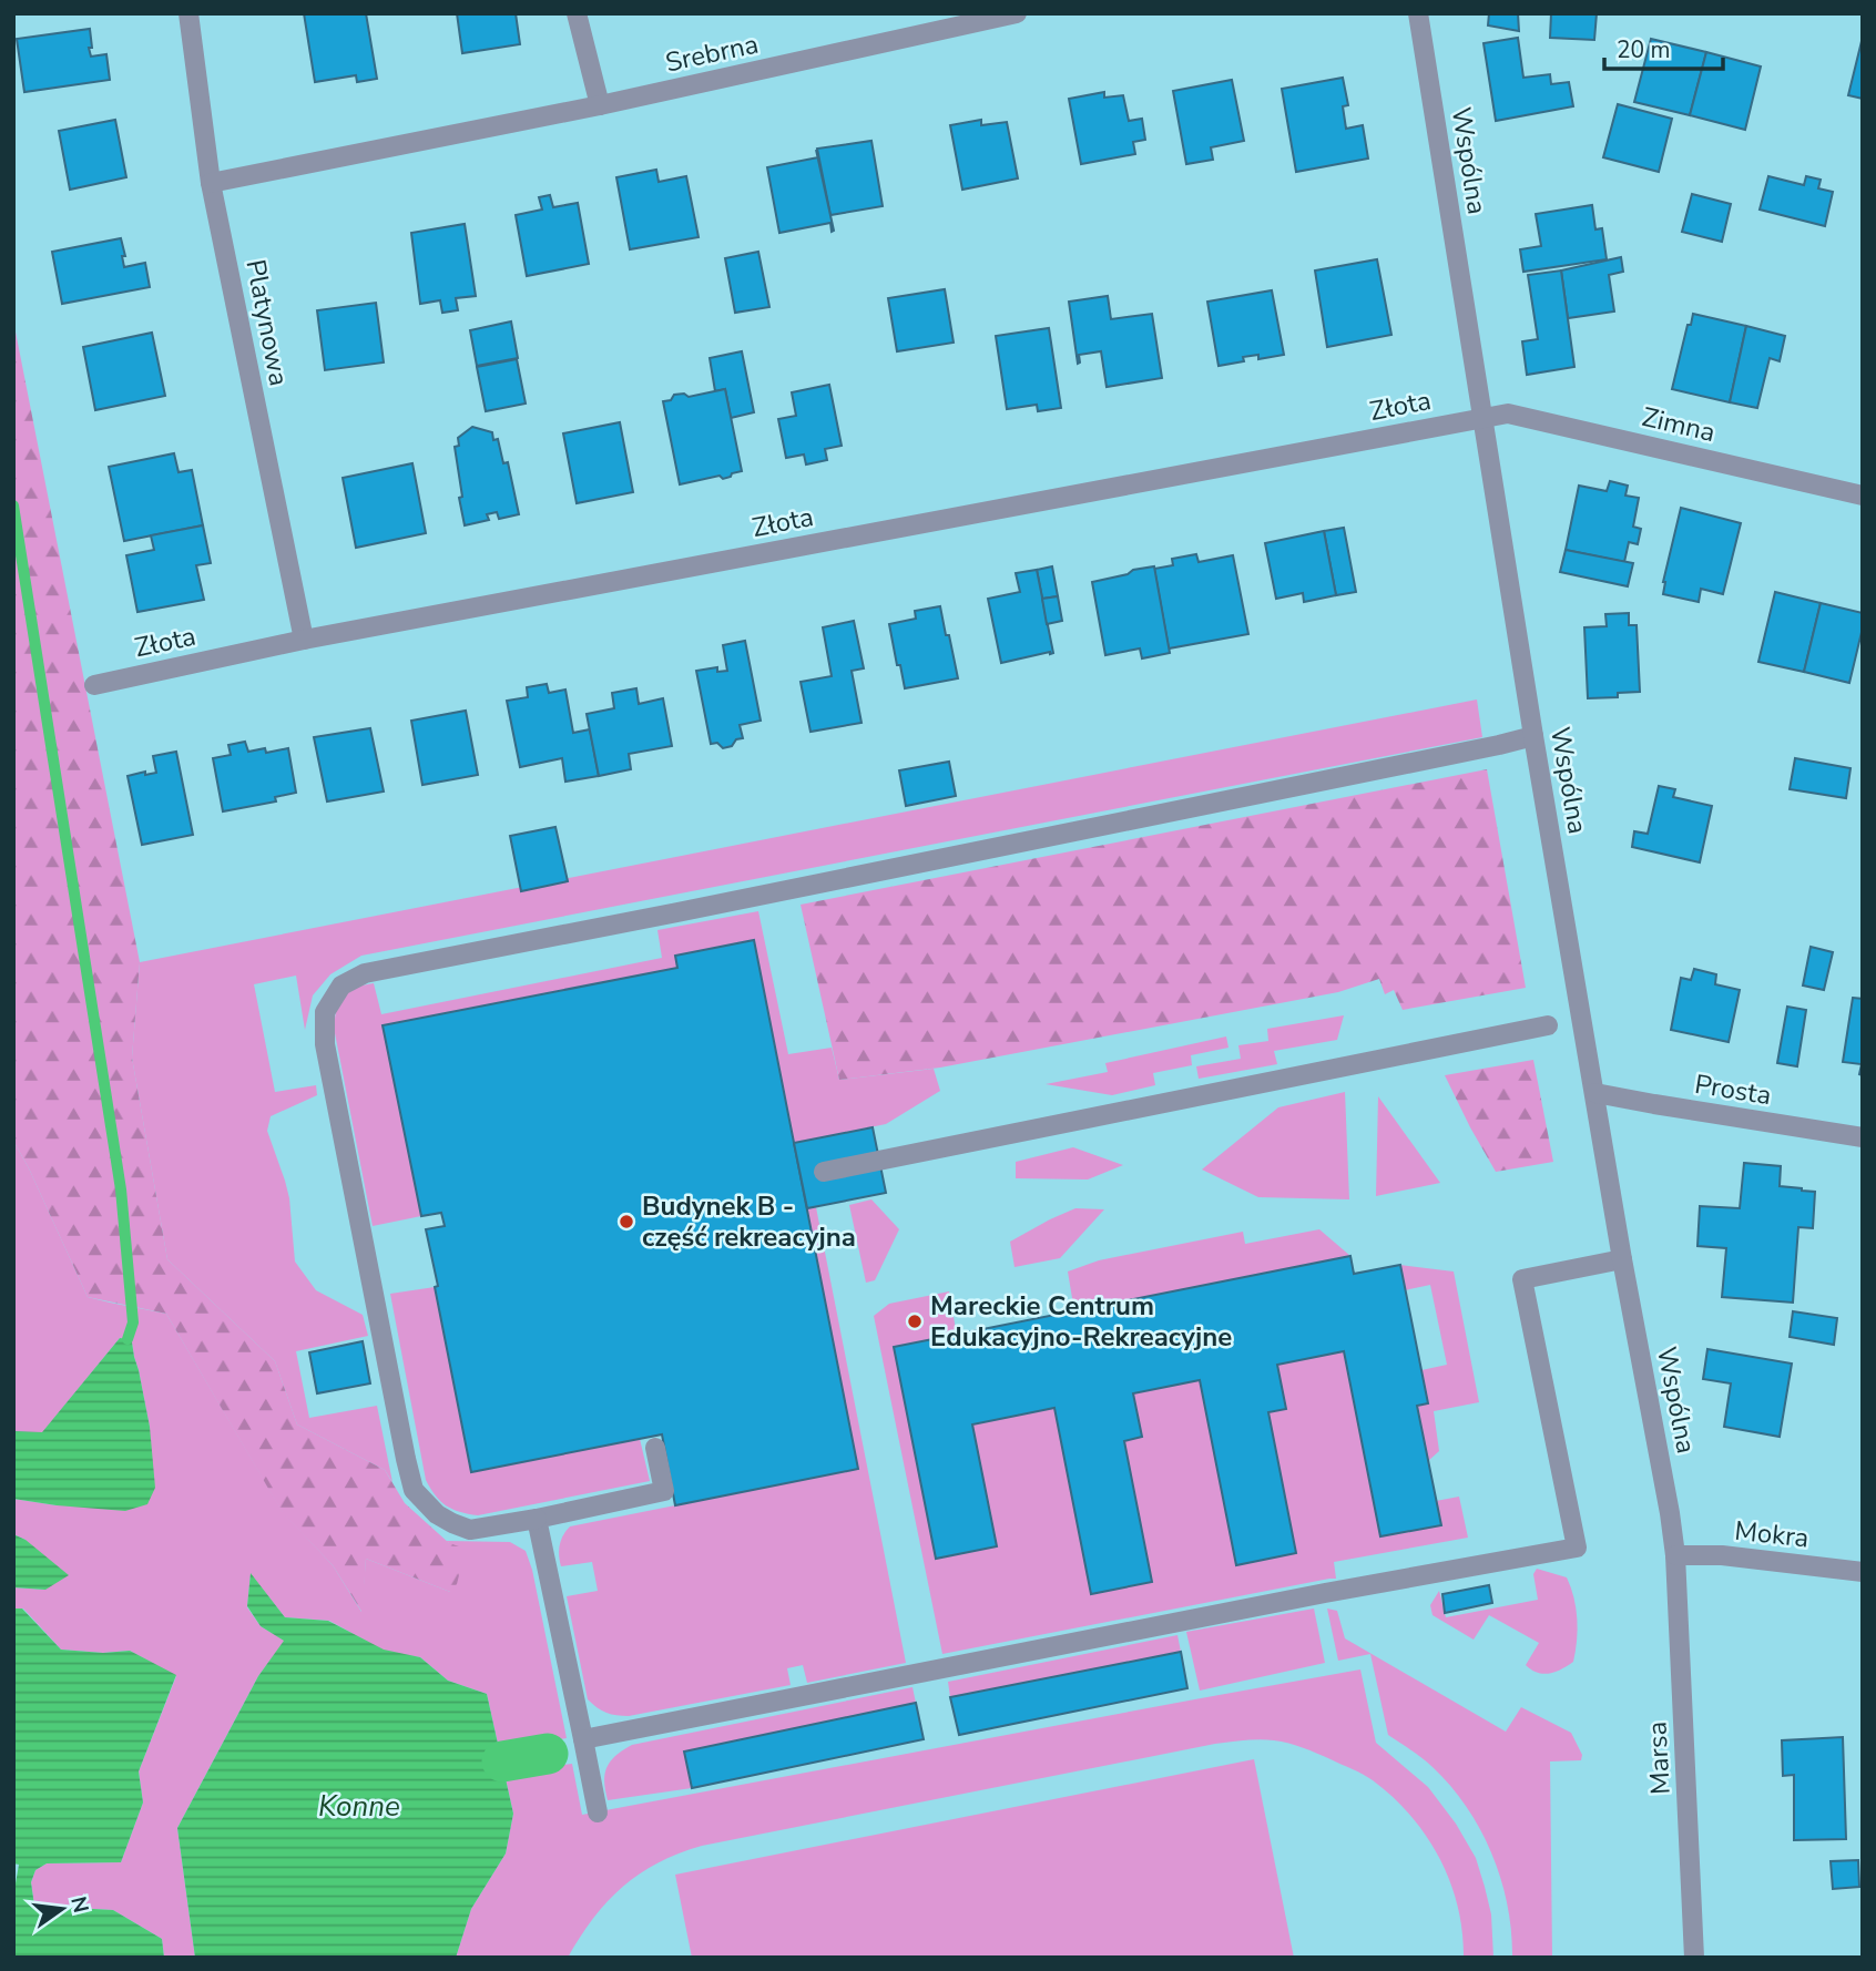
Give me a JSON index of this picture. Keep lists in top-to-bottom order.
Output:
{
  "streets": {
    "street": [
      "Srebrna",
      "Wspólna",
      "Platynowa",
      "Złota",
      "Zimna",
      "Prosta",
      "Mokra",
      "Marsa"
    ]
  },
  "crossings": [
    ["Srebrna", "Platynowa"],
    ["Wspólna", "Złota"],
    ["Wspólna", "Zimna"],
    ["Wspólna", "Prosta"],
    ["Wspólna", "Mokra"],
    ["Wspólna", "Marsa"],
    ["Platynowa", "Złota"],
    ["Złota", "Zimna"],
    ["Mokra", "Marsa"]
  ],
  "water": ["Konne"],
  "places": ["Budynek B - część rekreacyjna", "Mareckie Centrum Edukacyjno-Rekreacyjne"],
  "scale_bar": "20 m",
  "north": "right"
}
